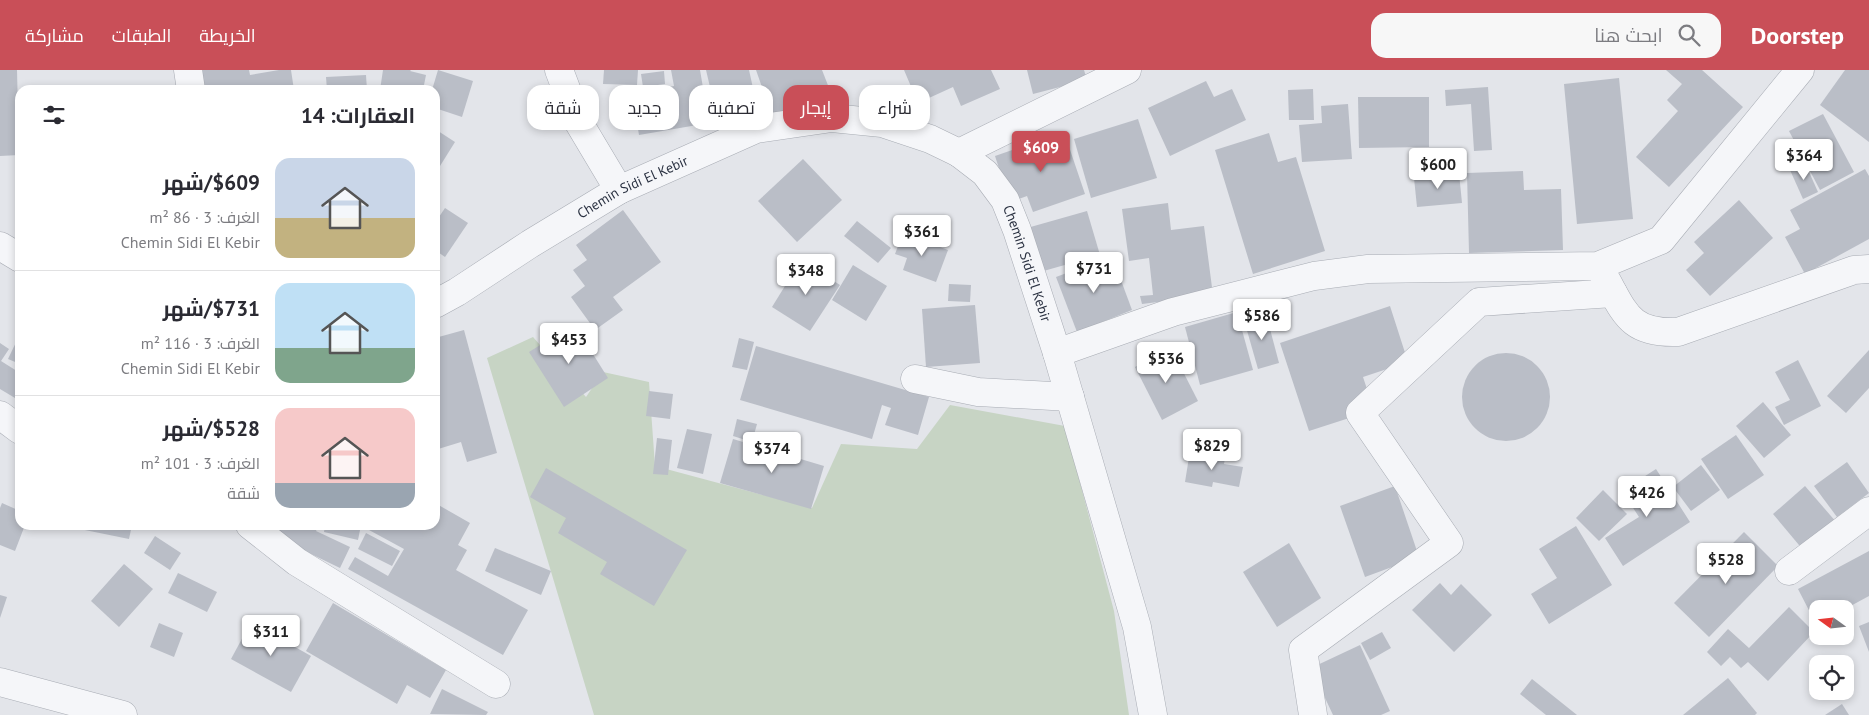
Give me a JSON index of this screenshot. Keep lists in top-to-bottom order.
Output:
{
  "streets": {
    "street": ["Chemin Sidi El Kebir"]
  },
  "north": "left",
  "page": {
    "header": "Doorstep",
    "search": "ابحث هنا",
    "nav": ["الخريطة", "الطبقات", "مشاركة"],
    "chip": [
      "شراء",
      "إيجار",
      "تصفية",
      "جديد",
      "شقة"
    ],
    "heading": "العقارات: 14",
    "price": [
      "$609",
      "$364",
      "$600",
      "$361",
      "$731",
      "$348",
      "$586",
      "$453",
      "$536",
      "$829",
      "$374",
      "$426",
      "$528",
      "$311"
    ],
    "list": [
      {
        "name": "$609/شهر",
        "note": "الغرف: 3 · 86 m² · Chemin Sidi El Kebir"
      },
      {
        "name": "$731/شهر",
        "note": "الغرف: 3 · 116 m² · Chemin Sidi El Kebir"
      },
      {
        "name": "$528/شهر",
        "note": "الغرف: 3 · 101 m² · شقة"
      }
    ]
  }
}
